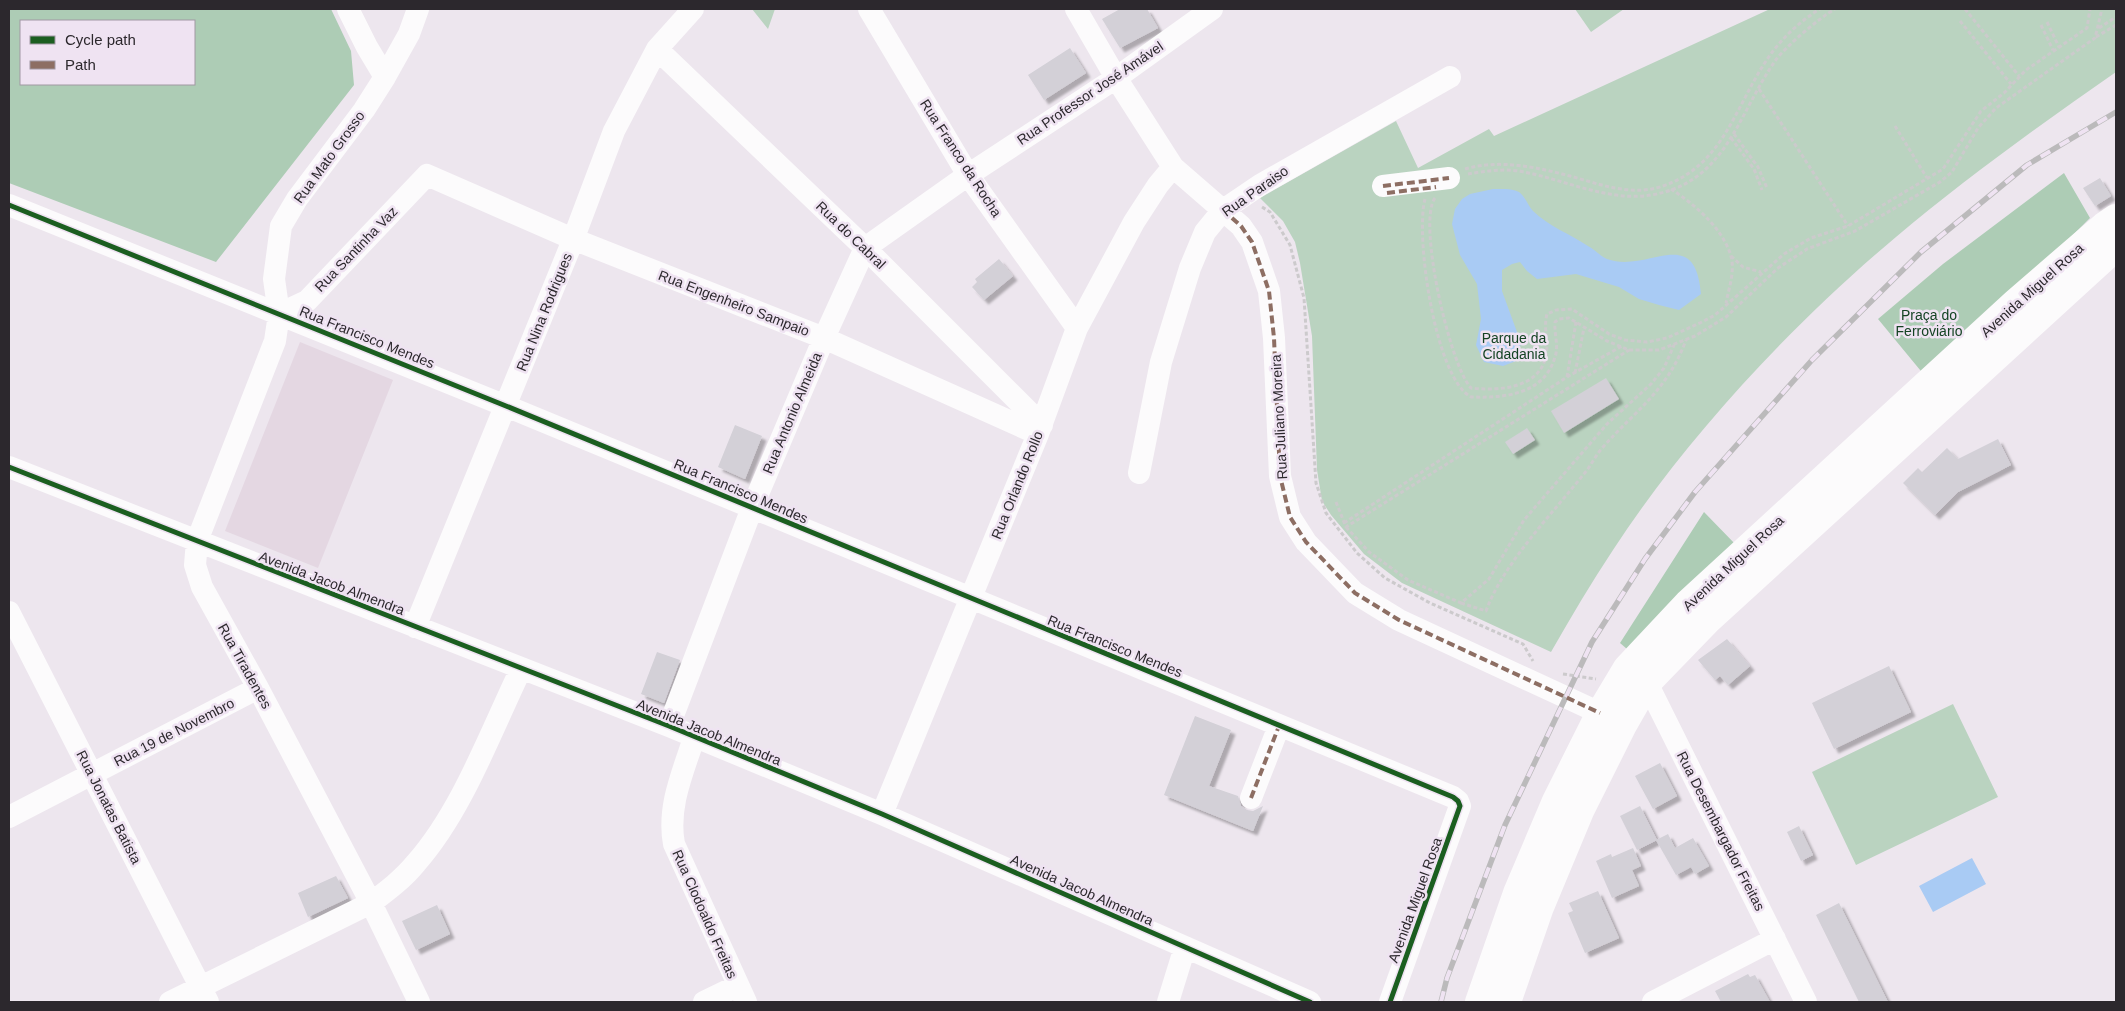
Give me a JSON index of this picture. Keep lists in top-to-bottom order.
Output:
{
  "streets": {
    "main road": ["Avenida Miguel Rosa"],
    "street": [
      "Rua Professor José Amável",
      "Rua Mato Grosso",
      "Rua Franco da Rocha",
      "Rua Paraiso",
      "Rua do Cabral",
      "Rua Santinha Vaz",
      "Rua Engenheiro Sampaio",
      "Rua Nina Rodrigues",
      "Rua Francisco Mendes",
      "Rua Antonio Almeida",
      "Rua Juliano Moreira",
      "Rua Orlando Rollo",
      "Avenida Jacob Almendra",
      "Rua Tiradentes",
      "Rua 19 de Novembro",
      "Rua Jonatas Batista",
      "Rua Desembargador Freitas",
      "Rua Clodoaldo Freitas"
    ]
  },
  "crossings": [
    ["Rua Professor José Amável", "Rua Franco da Rocha"],
    ["Rua Professor José Amável", "Rua Juliano Moreira"],
    ["Rua Mato Grosso", "Rua Santinha Vaz"],
    ["Rua Mato Grosso", "Rua Francisco Mendes"],
    ["Rua Mato Grosso", "Rua Tiradentes"],
    ["Rua Franco da Rocha", "Rua Orlando Rollo"],
    ["Rua Paraiso", "Rua Juliano Moreira"],
    ["Rua do Cabral", "Rua Engenheiro Sampaio"],
    ["Rua do Cabral", "Rua Nina Rodrigues"],
    ["Rua do Cabral", "Rua Antonio Almeida"],
    ["Rua do Cabral", "Rua Orlando Rollo"],
    ["Rua Santinha Vaz", "Rua Engenheiro Sampaio"],
    ["Rua Santinha Vaz", "Rua Francisco Mendes"],
    ["Rua Santinha Vaz", "Rua Tiradentes"],
    ["Avenida Miguel Rosa", "Rua Francisco Mendes"],
    ["Avenida Miguel Rosa", "Rua Juliano Moreira"],
    ["Avenida Miguel Rosa", "Rua Desembargador Freitas"],
    ["Rua Engenheiro Sampaio", "Rua Nina Rodrigues"],
    ["Rua Engenheiro Sampaio", "Rua Antonio Almeida"],
    ["Rua Engenheiro Sampaio", "Rua Orlando Rollo"],
    ["Rua Nina Rodrigues", "Rua Francisco Mendes"],
    ["Rua Nina Rodrigues", "Avenida Jacob Almendra"],
    ["Rua Francisco Mendes", "Rua Antonio Almeida"],
    ["Rua Francisco Mendes", "Rua Orlando Rollo"],
    ["Rua Francisco Mendes", "Rua Tiradentes"],
    ["Rua Antonio Almeida", "Avenida Jacob Almendra"],
    ["Rua Juliano Moreira", "Rua Orlando Rollo"],
    ["Rua Orlando Rollo", "Avenida Jacob Almendra"],
    ["Avenida Jacob Almendra", "Rua Tiradentes"],
    ["Avenida Jacob Almendra", "Rua Clodoaldo Freitas"],
    ["Rua Tiradentes", "Rua 19 de Novembro"],
    ["Rua 19 de Novembro", "Rua Jonatas Batista"]
  ],
  "parks": ["Praça do Ferroviário", "Parque da Cidadania"],
  "legend": ["Cycle path", "Path"]
}
